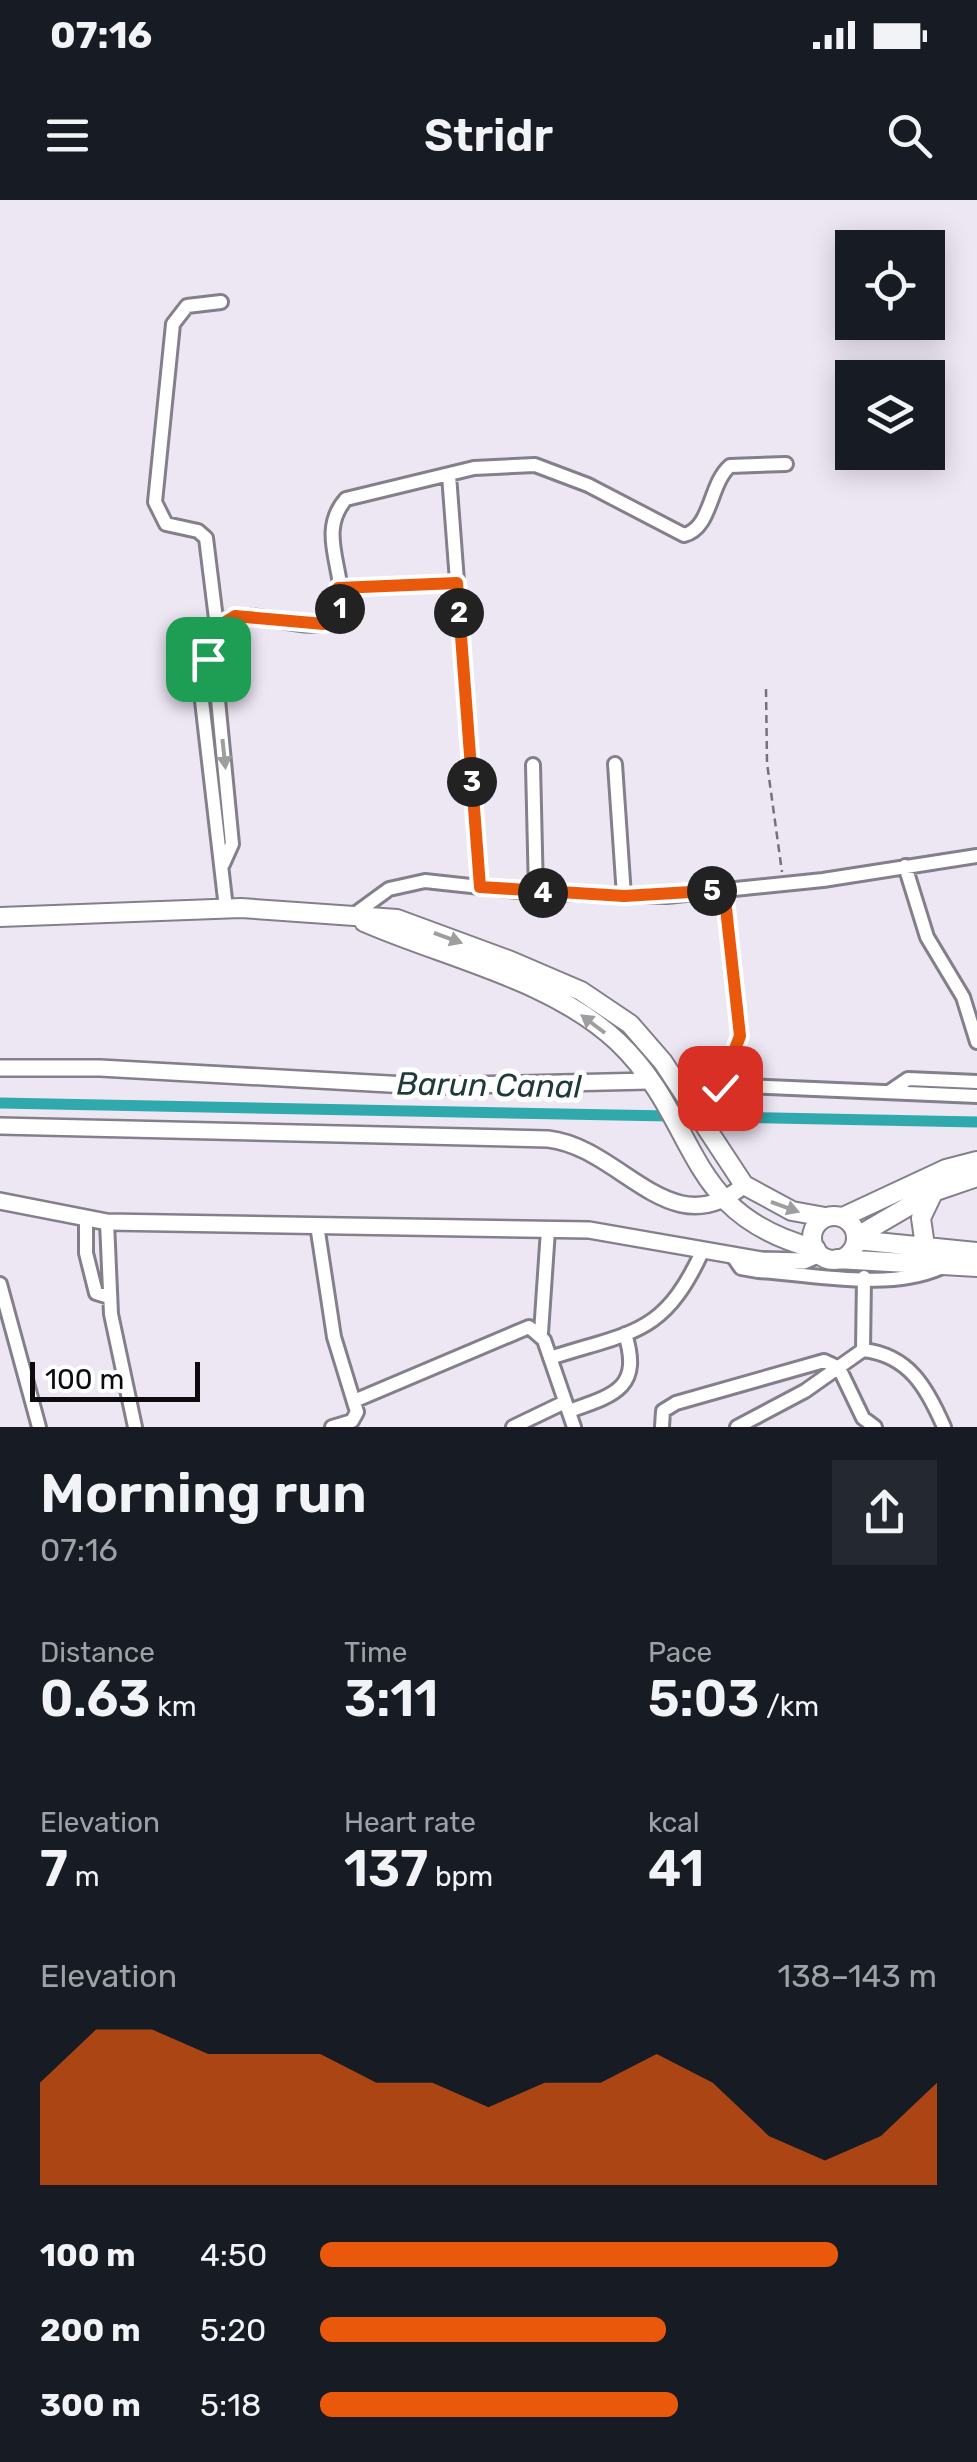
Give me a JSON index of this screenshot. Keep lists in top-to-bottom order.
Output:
{
  "water": ["Barun Canal"],
  "scale_bar": "100 m",
  "page": {
    "status": "07:16",
    "header": "Stridr",
    "pins": [
      "1",
      "2",
      "3",
      "5",
      "4"
    ],
    "scale": "100 m",
    "heading": ["Morning run", "07:16"],
    "stats": [
      ["Distance", "0.63 km"],
      ["Time", "3:11"],
      ["Pace", "5:03 /km"],
      ["Elevation", "7 m"],
      ["Heart rate", "137 bpm"],
      ["kcal", "41"]
    ],
    "chart": ["Elevation", "138–143 m"],
    "list": [
      {
        "name": "100 m",
        "note": "4:50"
      },
      {
        "name": "200 m",
        "note": "5:20"
      },
      {
        "name": "300 m",
        "note": "5:18"
      }
    ]
  }
}
